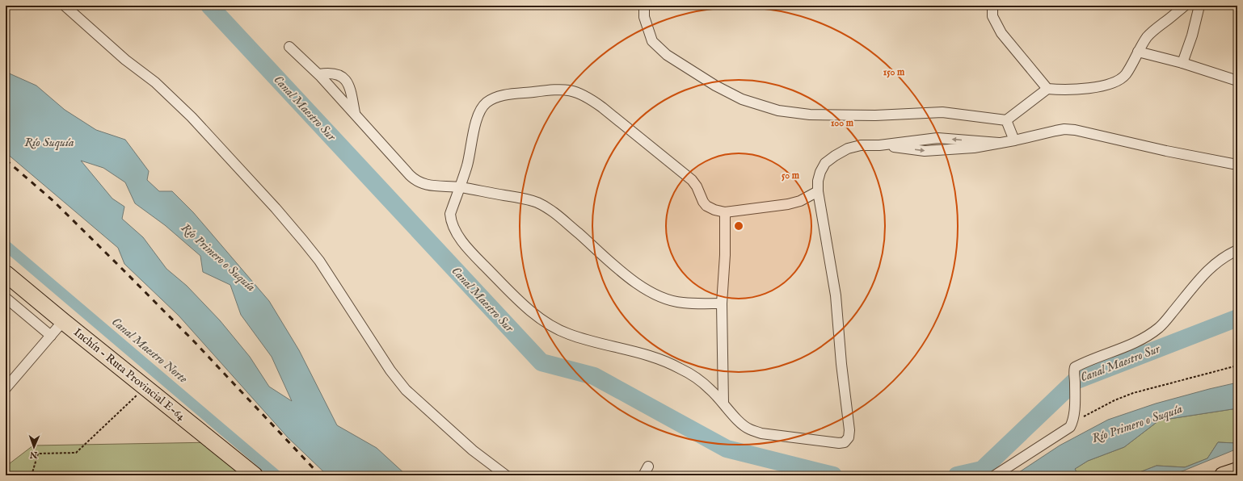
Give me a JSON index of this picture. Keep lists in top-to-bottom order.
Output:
{
  "streets": {
    "main road": ["Inchín - Ruta Provincial E-64"]
  },
  "water": [
    "Canal Maestro Sur",
    "Río Suquía",
    "Río Primero o Suquía",
    "Canal Maestro Norte"
  ],
  "north": "bottom",
  "rings": ["150 m", "100 m", "50 m"]
}
